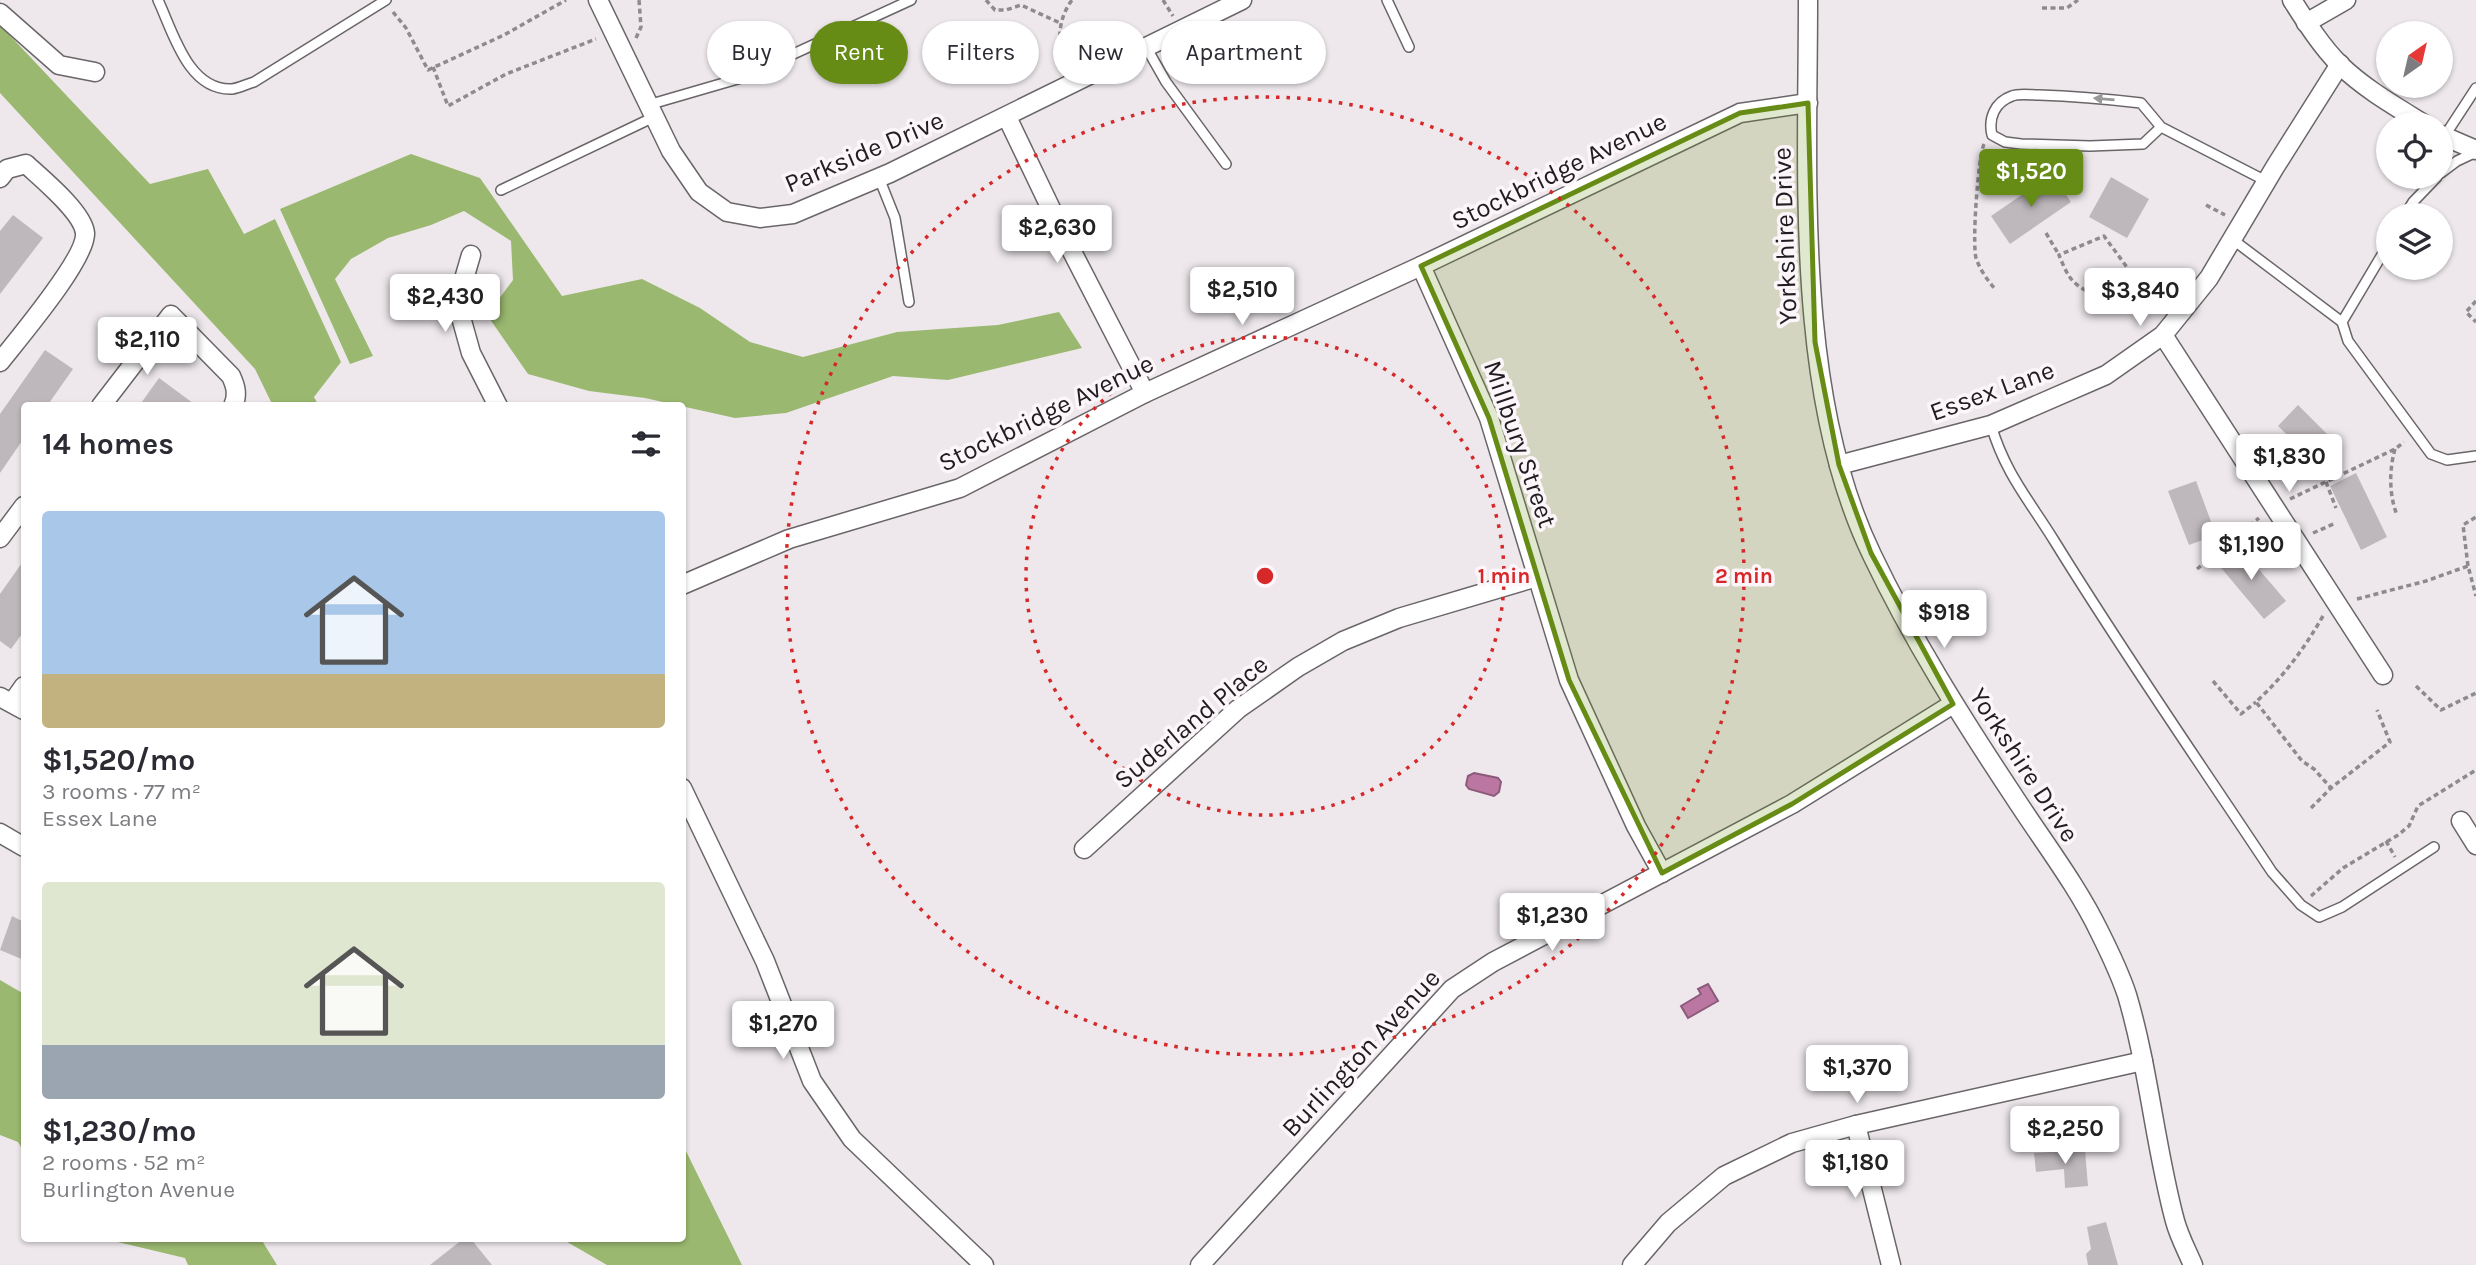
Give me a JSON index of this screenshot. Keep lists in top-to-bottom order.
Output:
{
  "streets": {
    "street": [
      "Parkside Drive",
      "Stockbridge Avenue",
      "Yorkshire Drive",
      "Essex Lane",
      "Millbury Street",
      "Suderland Place",
      "Burlington Avenue"
    ]
  },
  "crossings": [
    ["Stockbridge Avenue", "Yorkshire Drive"],
    ["Stockbridge Avenue", "Millbury Street"],
    ["Yorkshire Drive", "Essex Lane"],
    ["Yorkshire Drive", "Burlington Avenue"],
    ["Millbury Street", "Suderland Place"],
    ["Millbury Street", "Burlington Avenue"]
  ],
  "north": "top right",
  "page": {
    "chip": [
      "Buy",
      "Rent",
      "Filters",
      "New",
      "Apartment"
    ],
    "price": [
      "$1,520",
      "$2,630",
      "$2,510",
      "$3,840",
      "$2,430",
      "$2,110",
      "$1,830",
      "$1,190",
      "$918",
      "$1,230",
      "$1,270",
      "$1,370",
      "$2,250",
      "$1,180"
    ],
    "heading": "14 homes",
    "list": [
      {
        "name": "$1,520/mo",
        "note": "3 rooms · 77 m² · Essex Lane"
      },
      {
        "name": "$1,230/mo",
        "note": "2 rooms · 52 m² · Burlington Avenue"
      }
    ]
  },
  "rings": ["1 min", "2 min"]
}
